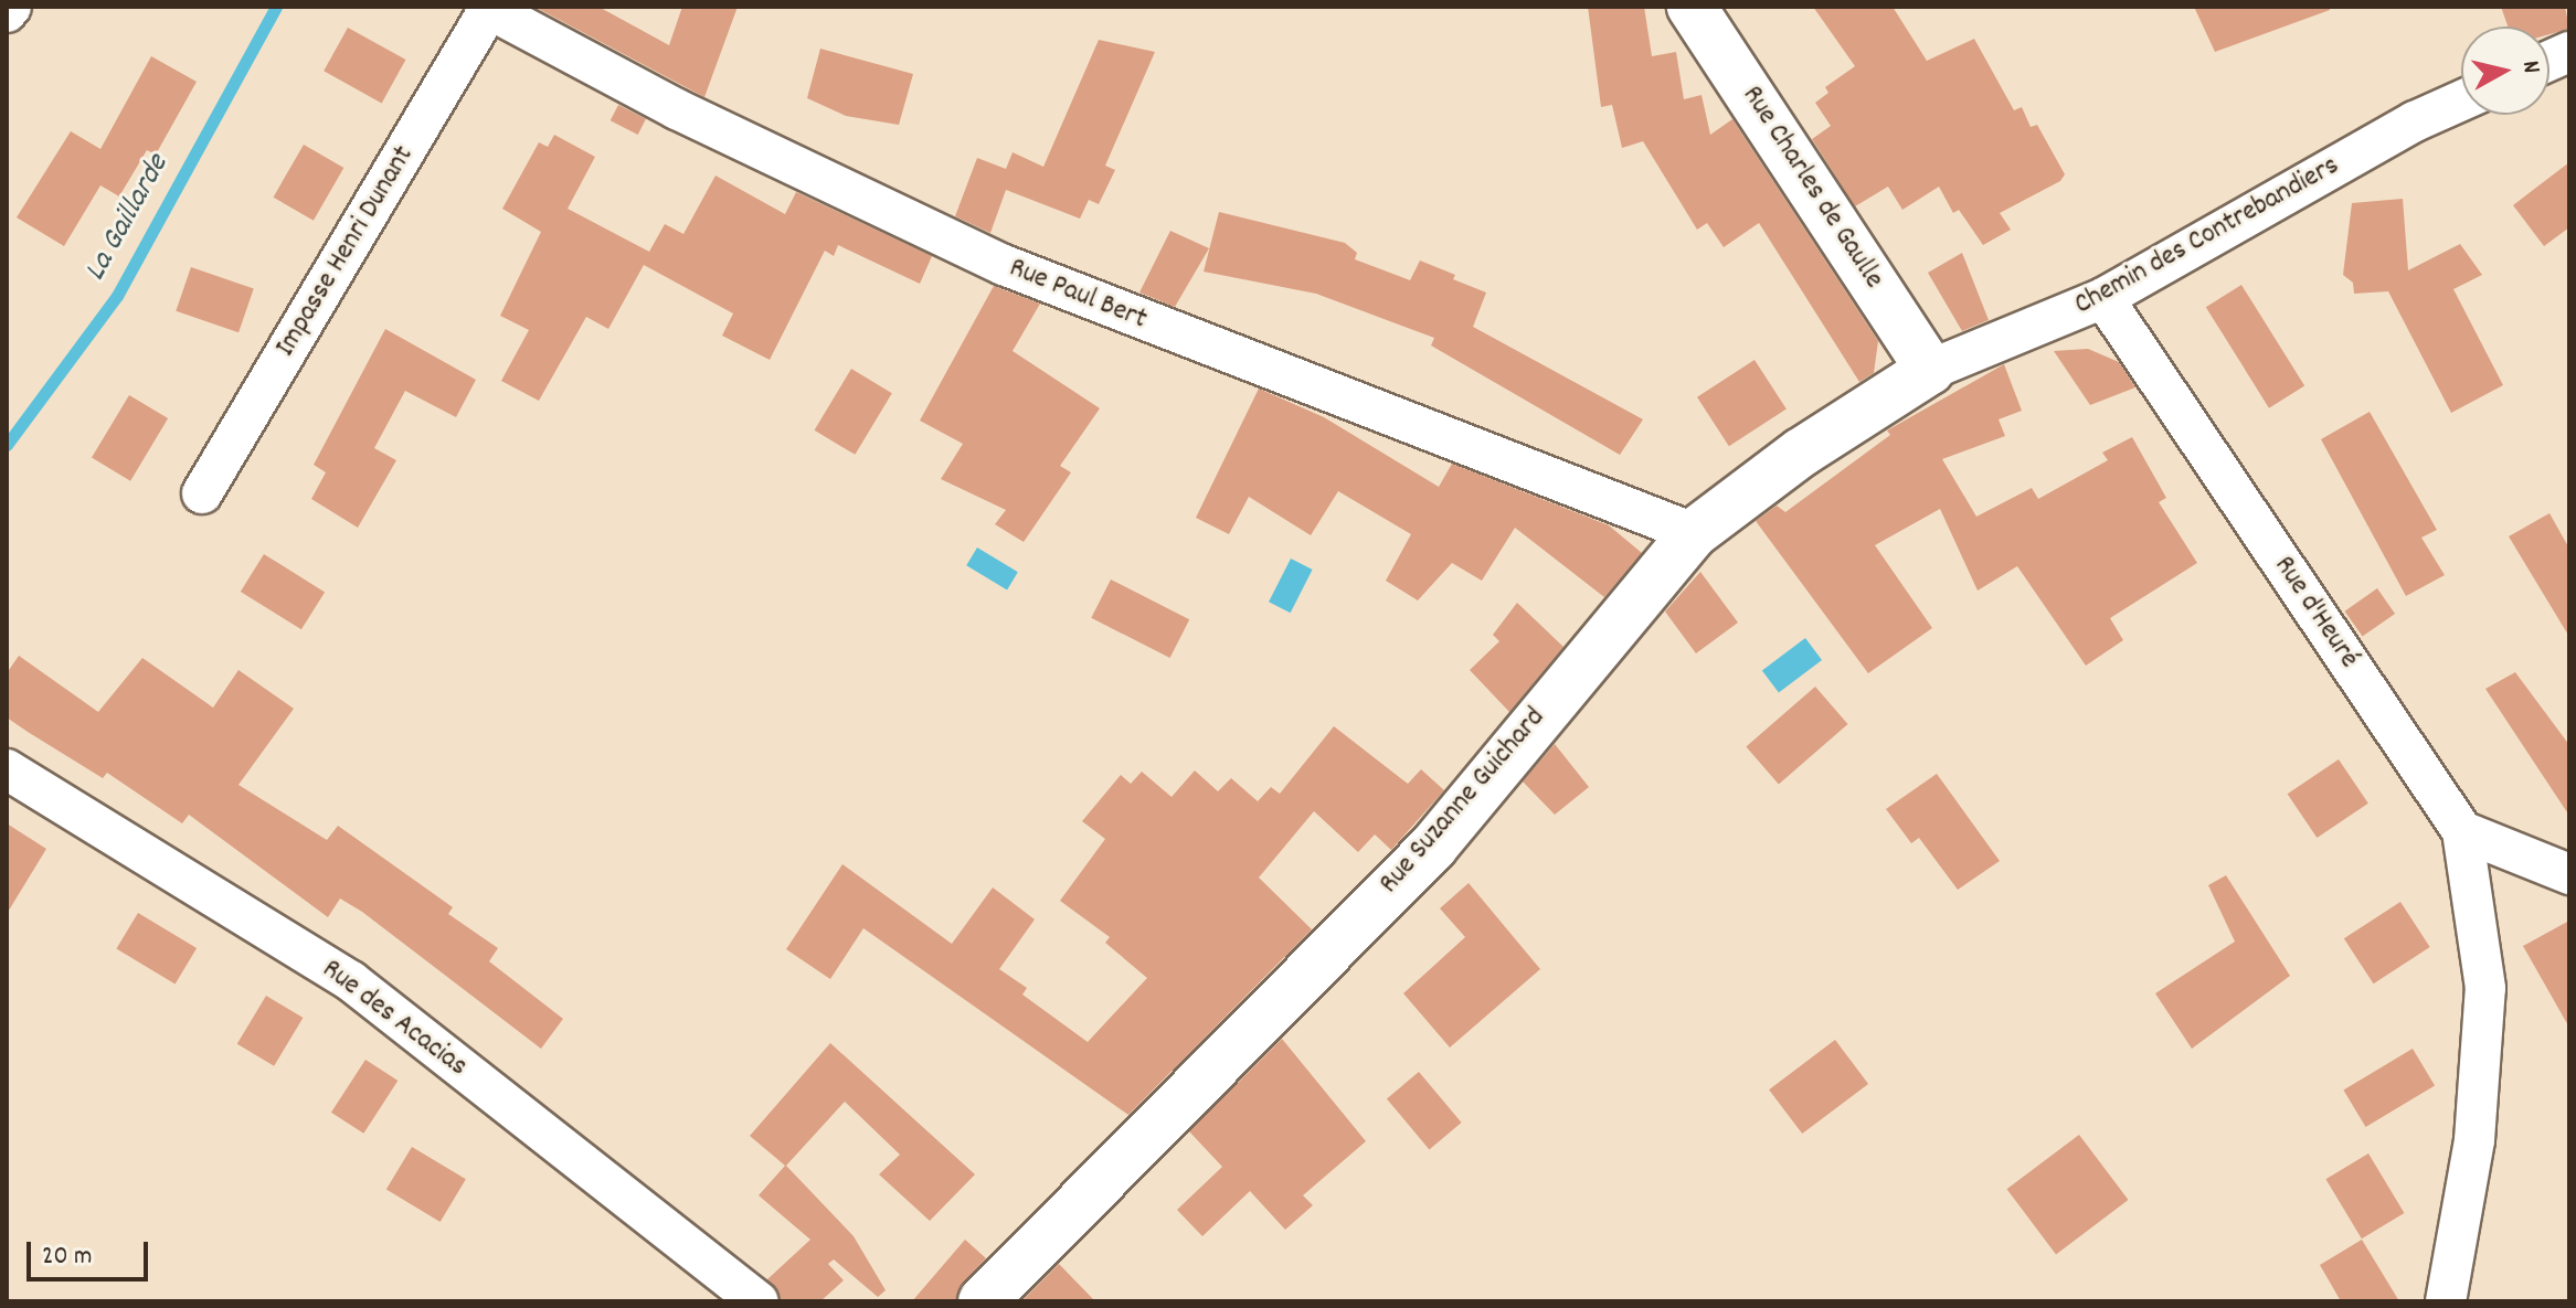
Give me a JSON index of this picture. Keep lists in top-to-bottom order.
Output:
{
  "streets": {
    "street": [
      "Rue Charles de Gaulle",
      "Chemin des Contrebandiers",
      "Impasse Henri Dunant",
      "Rue Paul Bert",
      "Rue d'Heuré",
      "Rue Suzanne Guichard",
      "Rue des Acacias"
    ]
  },
  "crossings": [
    ["Rue Charles de Gaulle", "Chemin des Contrebandiers"],
    ["Rue Charles de Gaulle", "Rue Suzanne Guichard"],
    ["Chemin des Contrebandiers", "Rue d'Heuré"],
    ["Chemin des Contrebandiers", "Rue Suzanne Guichard"],
    ["Impasse Henri Dunant", "Rue Paul Bert"],
    ["Rue Paul Bert", "Rue Suzanne Guichard"]
  ],
  "water": ["La Gaillarde"],
  "scale_bar": "20 m",
  "north": "right"
}
